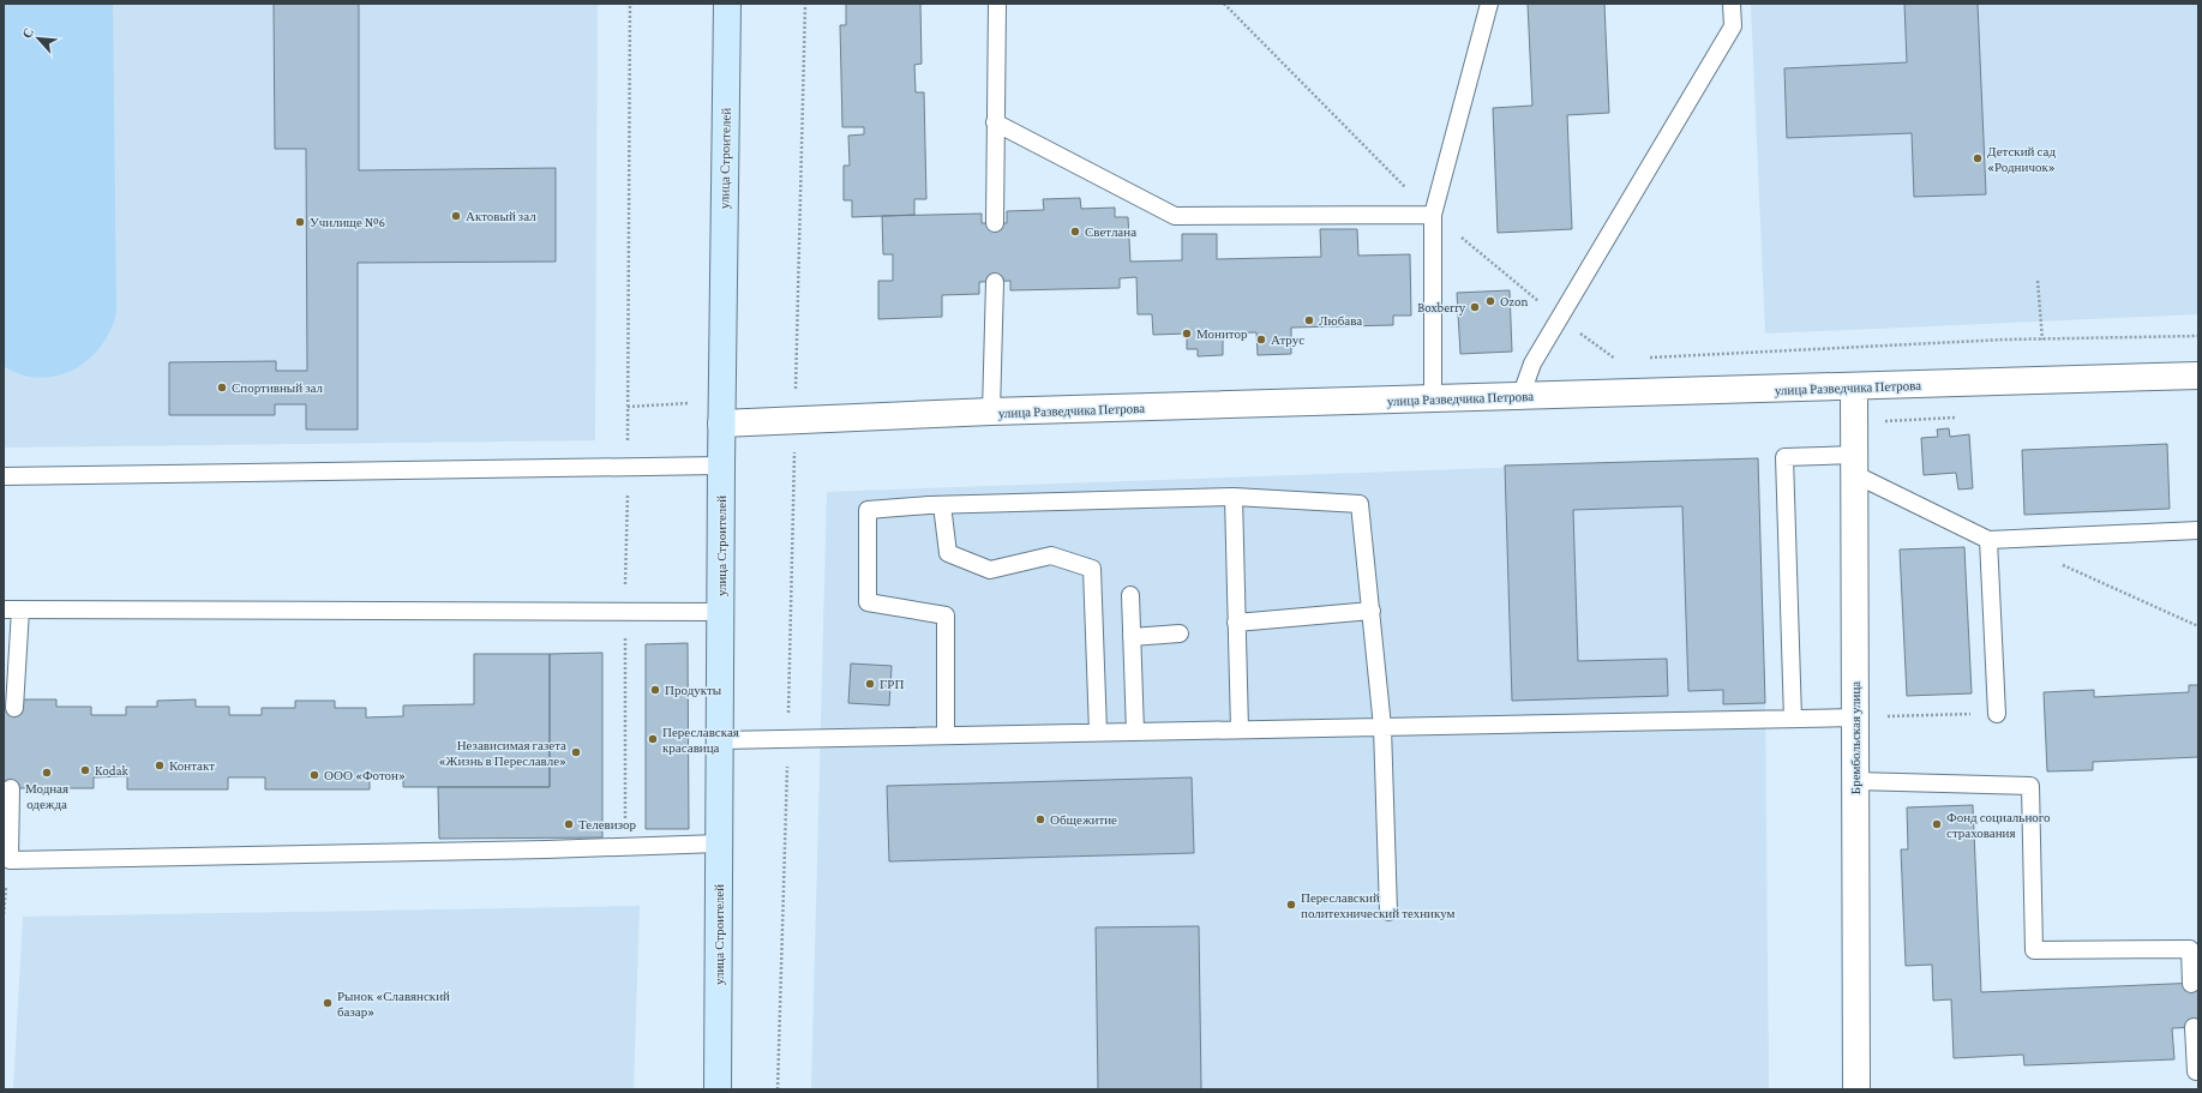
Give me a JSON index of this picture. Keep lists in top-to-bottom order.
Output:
{
  "streets": {
    "main road": ["улица Строителей"],
    "street": ["улица Разведчика Петрова", "Брембольская улица"]
  },
  "crossings": [
    ["улица Строителей", "улица Разведчика Петрова"],
    ["улица Разведчика Петрова", "Брембольская улица"]
  ],
  "places": [
    "Детский сад «Родничок»",
    "Актовый зал",
    "Училище №6",
    "Светлана",
    "Ozon",
    "Boxberry",
    "Любава",
    "Монитор",
    "Атрус",
    "Спортивный зал",
    "ГРП",
    "Продукты",
    "Переславская красавица",
    "Независимая газета «Жизнь в Переславле»",
    "Контакт",
    "Kodak",
    "Модная одежда",
    "ООО «Фотон»",
    "Общежитие",
    "Телевизор",
    "Фонд социального страхования",
    "Переславский политехнический техникум",
    "Рынок «Славянский базар»"
  ],
  "north": "top left"
}
